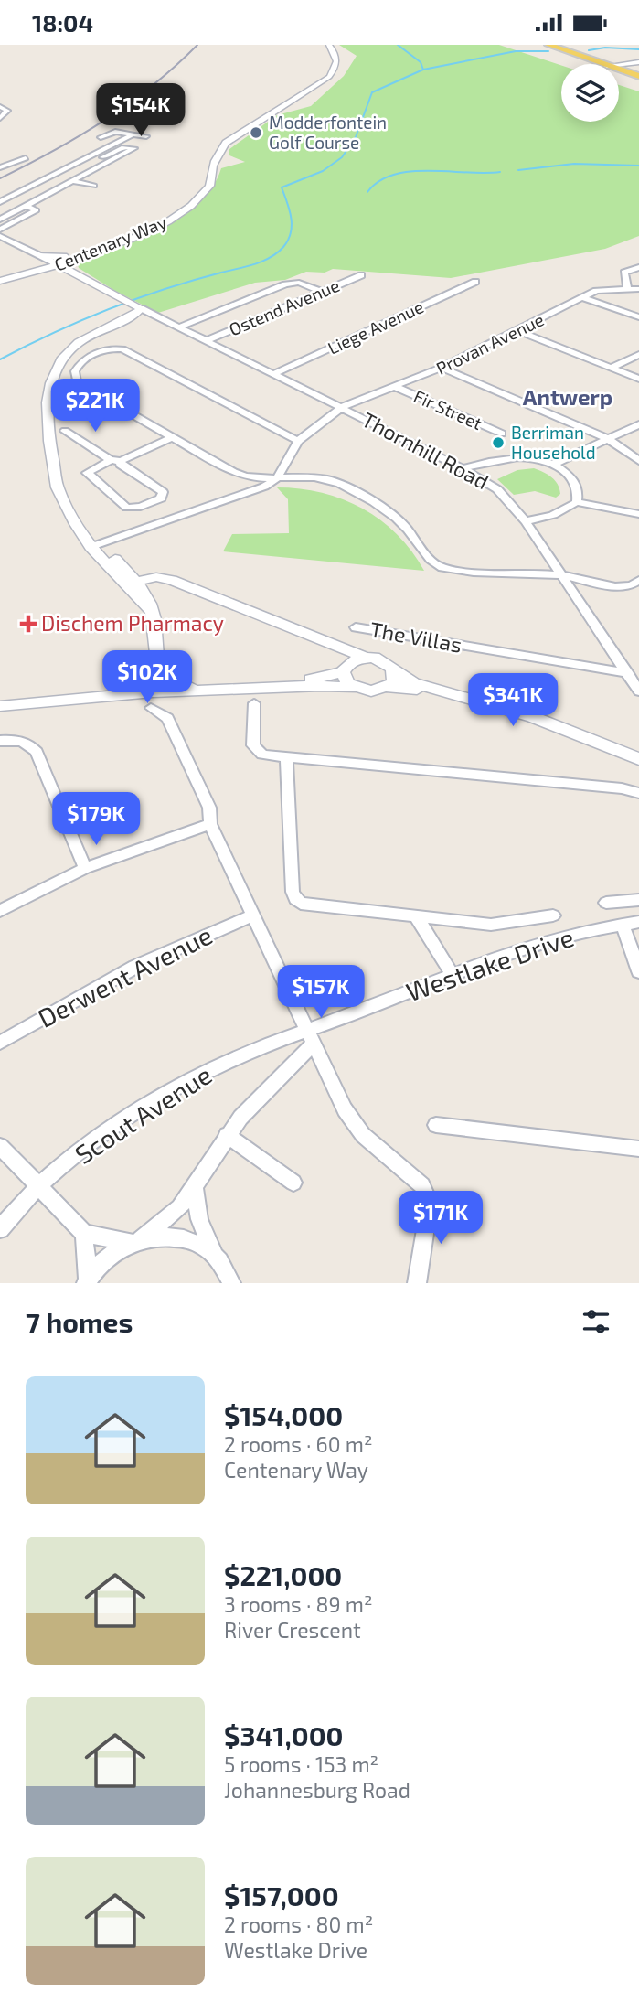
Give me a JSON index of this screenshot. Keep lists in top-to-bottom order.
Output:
{
  "streets": {
    "main road": ["Centenary Way"],
    "street": [
      "Ostend Avenue",
      "Liege Avenue",
      "Provan Avenue",
      "Fir Street",
      "Thornhill Road",
      "The Villas",
      "Westlake Drive",
      "Derwent Avenue",
      "Scout Avenue"
    ]
  },
  "crossings": [
    ["Ostend Avenue", "Thornhill Road"],
    ["Liege Avenue", "Thornhill Road"],
    ["Provan Avenue", "Fir Street"],
    ["Provan Avenue", "Thornhill Road"],
    ["Thornhill Road", "The Villas"],
    ["Westlake Drive", "Scout Avenue"]
  ],
  "districts": ["Antwerp"],
  "places": {
    "other": ["Modderfontein Golf Course", "Berriman Household"],
    "health": ["Dischem Pharmacy"]
  },
  "page": {
    "status": "18:04",
    "price": [
      "$154K",
      "$221K",
      "$102K",
      "$341K",
      "$179K",
      "$157K",
      "$171K"
    ],
    "heading": "7 homes",
    "list": [
      {
        "name": "$154,000",
        "note": "2 rooms · 60 m² · Centenary Way"
      },
      {
        "name": "$221,000",
        "note": "3 rooms · 89 m² · River Crescent"
      },
      {
        "name": "$341,000",
        "note": "5 rooms · 153 m² · Johannesburg Road"
      },
      {
        "name": "$157,000",
        "note": "2 rooms · 80 m² · Westlake Drive"
      }
    ]
  }
}
